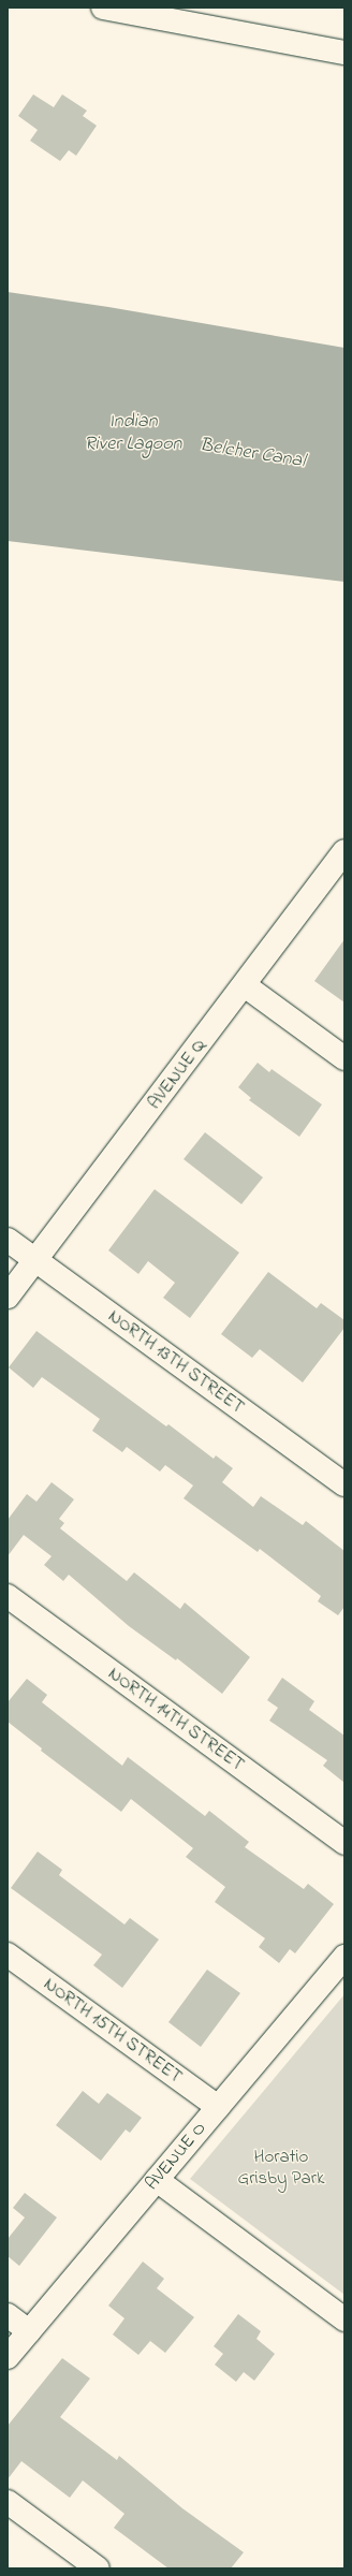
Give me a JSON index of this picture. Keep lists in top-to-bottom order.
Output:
{
  "streets": {
    "street": [
      "AVENUE Q",
      "NORTH 13TH STREET",
      "NORTH 14TH STREET",
      "NORTH 15TH STREET",
      "AVENUE O"
    ]
  },
  "crossings": [
    ["AVENUE Q", "NORTH 13TH STREET"],
    ["NORTH 15TH STREET", "AVENUE O"]
  ],
  "water": ["Indian River Lagoon", "Belcher Canal"],
  "parks": ["Horatio Grisby Park"]
}
